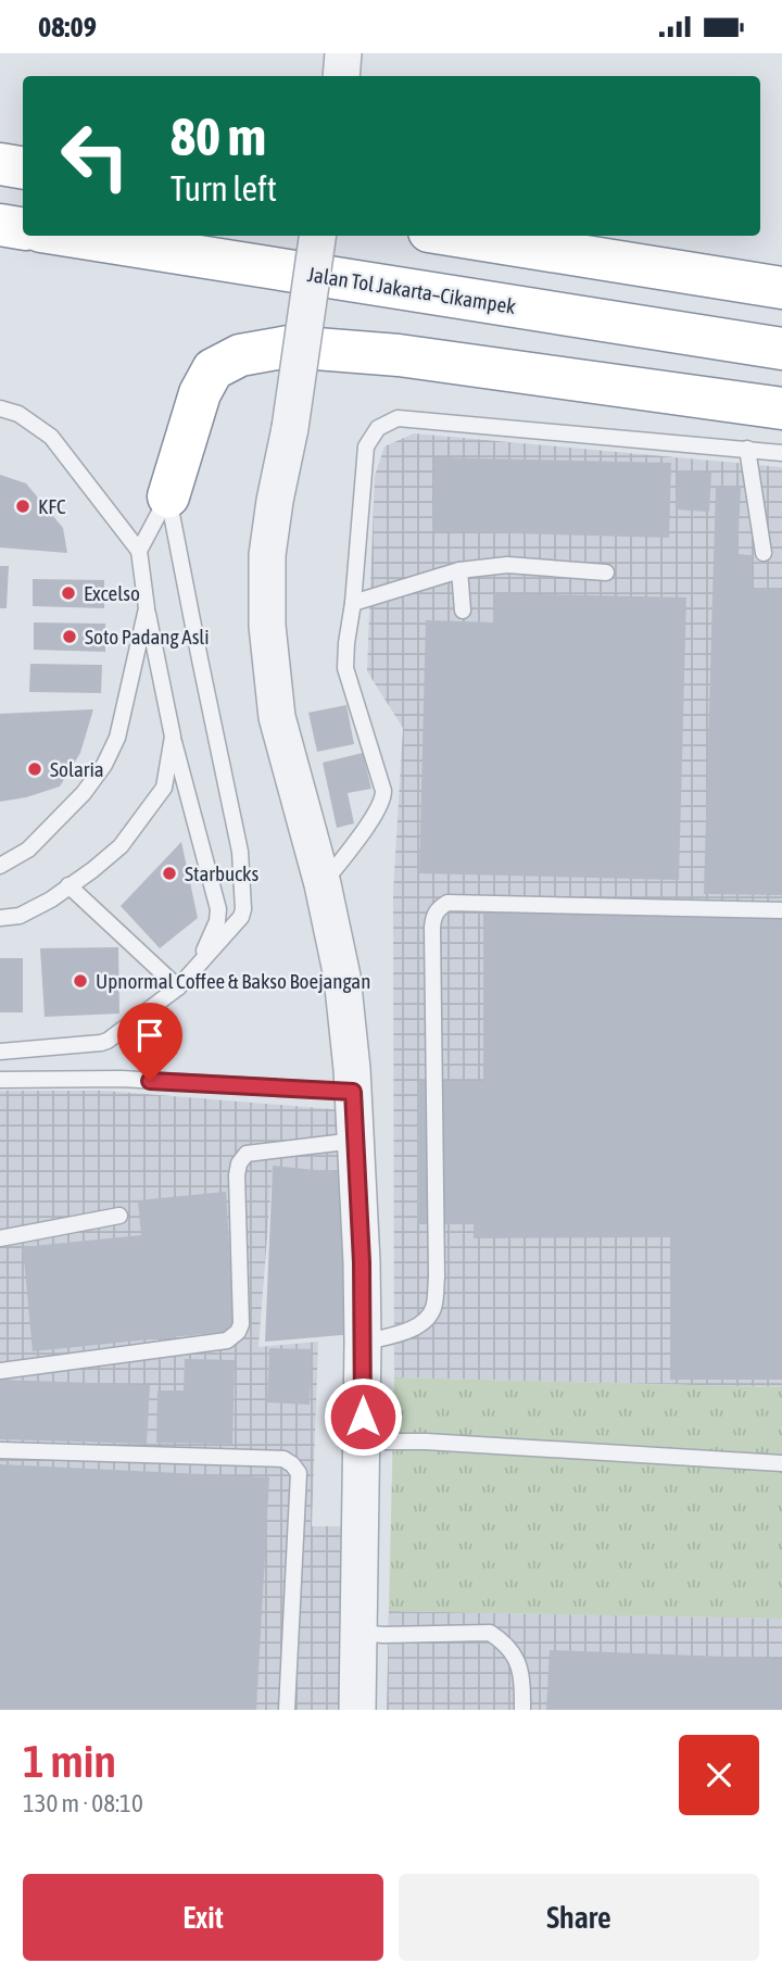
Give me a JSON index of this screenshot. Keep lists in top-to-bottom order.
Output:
{
  "streets": {
    "highway": ["Jalan Tol Jakarta–Cikampek"]
  },
  "places": [
    "KFC",
    "Excelso",
    "Soto Padang Asli",
    "Solaria",
    "Starbucks",
    "Upnormal Coffee & Bakso Boejangan"
  ],
  "page": {
    "status": "08:09",
    "turn": ["80 m", "Turn left"],
    "heading": ["1 min", "130 m · 08:10"],
    "buttons": ["Exit", "Share"]
  }
}
